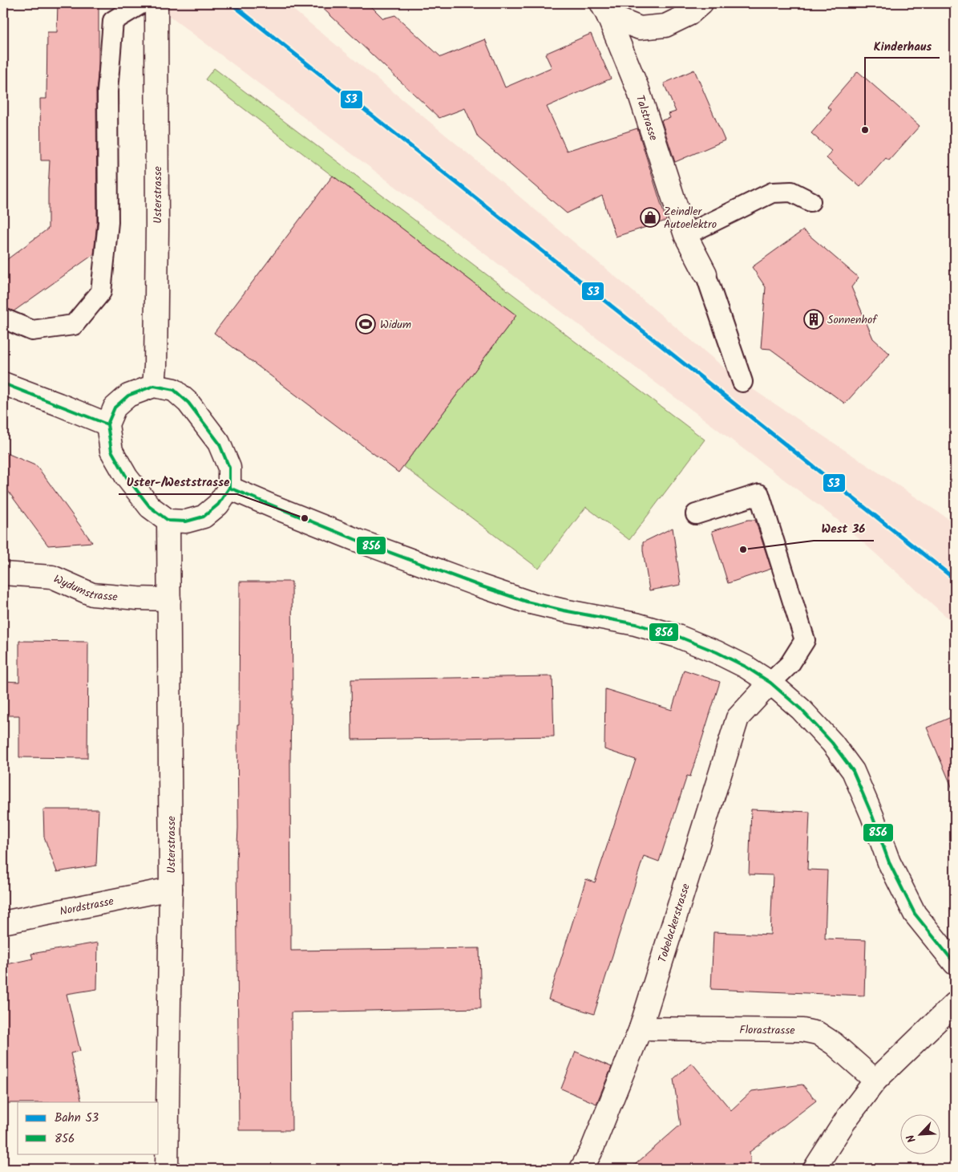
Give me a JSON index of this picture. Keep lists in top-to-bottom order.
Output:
{
  "streets": {
    "main road": [
      "Talstrasse",
      "Usterstrasse",
      "Wydumstrasse",
      "Nordstrasse",
      "Tobelackerstrasse",
      "Florastrasse"
    ]
  },
  "crossings": [
    ["Usterstrasse", "Wydumstrasse"],
    ["Usterstrasse", "Nordstrasse"],
    ["Tobelackerstrasse", "Florastrasse"]
  ],
  "places": {
    "other": ["Kinderhaus", "Uster-/Weststrasse", "West 36"],
    "shop": ["Zeindler Autoelektro"],
    "building": ["Sonnenhof"],
    "sports": ["Widum"]
  },
  "lines": ["rail line S3", "transit line 856"],
  "legend": ["Bahn S3", "856"],
  "north": "bottom left"
}
